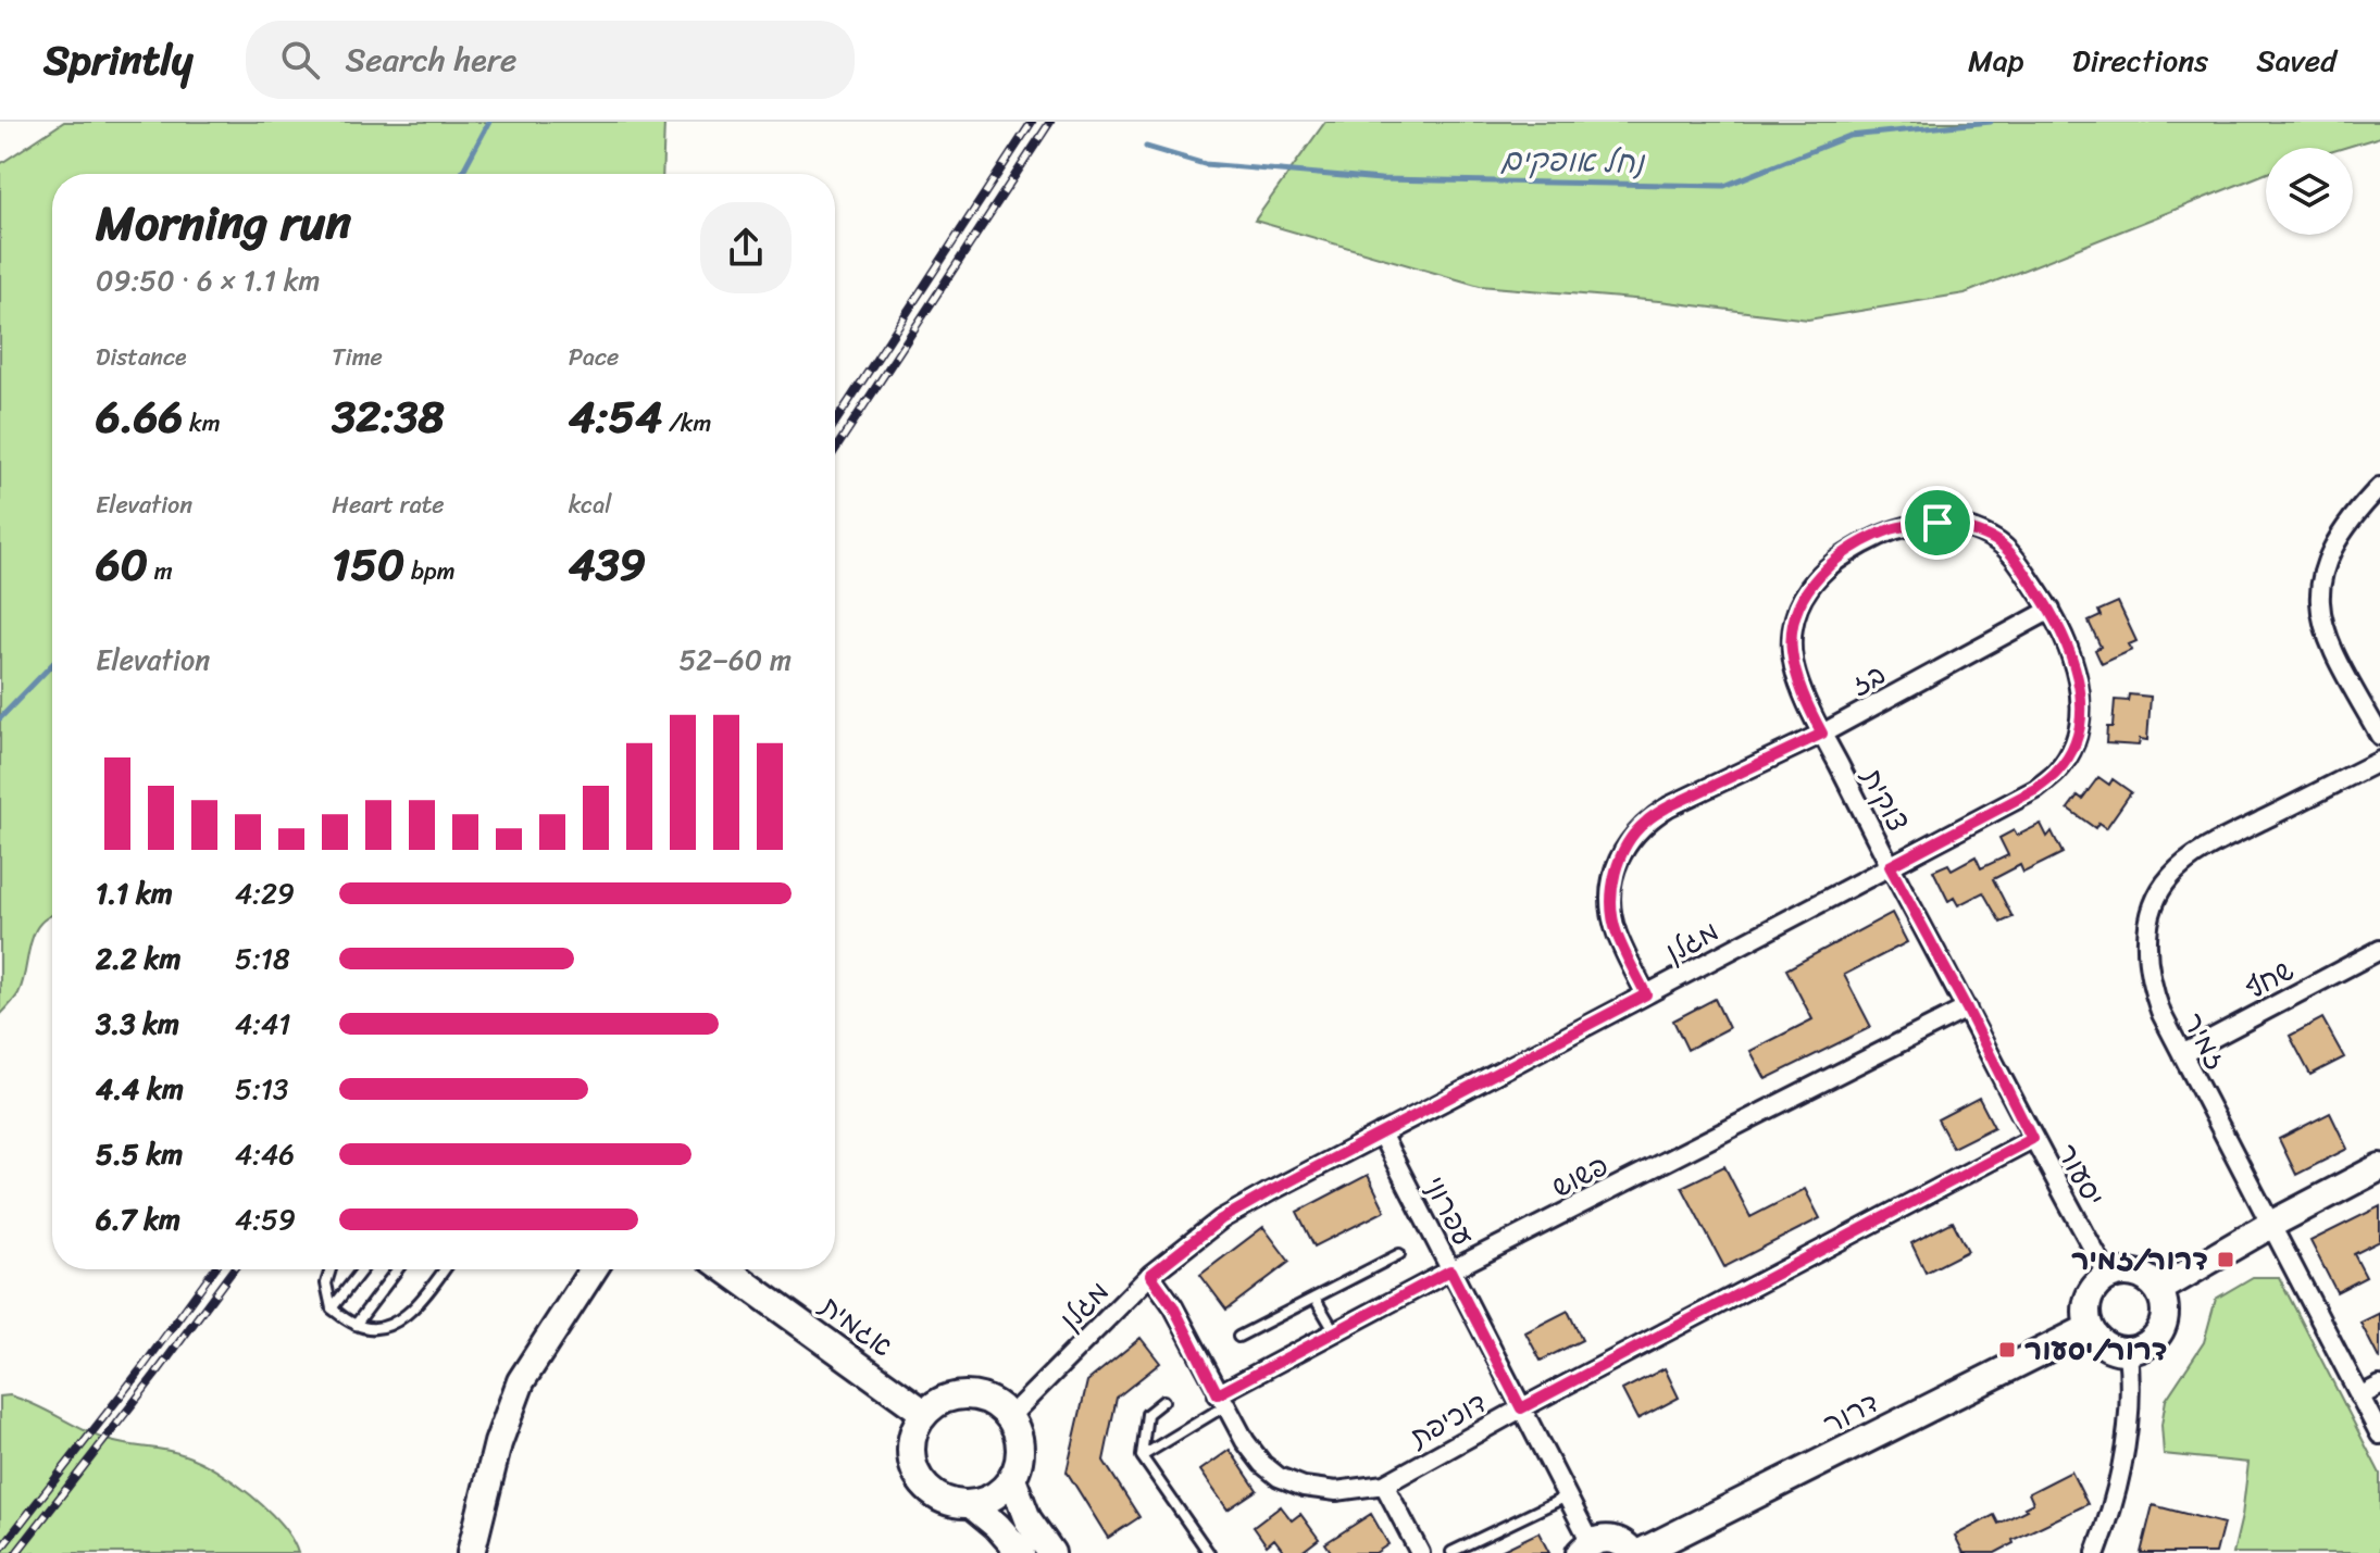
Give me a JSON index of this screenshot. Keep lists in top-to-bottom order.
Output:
{
  "streets": {
    "street": [
      "בז",
      "צוקית",
      "מגלן",
      "שחף",
      "זמיר",
      "יסעור",
      "פשוש",
      "עפרוני",
      "אגמית",
      "דרור",
      "דוכיפת"
    ]
  },
  "crossings": [
    ["בז", "צוקית"],
    ["בז", "מגלן"],
    ["צוקית", "מגלן"],
    ["צוקית", "יסעור"],
    ["מגלן", "יסעור"],
    ["מגלן", "עפרוני"],
    ["מגלן", "אגמית"],
    ["מגלן", "דוכיפת"],
    ["שחף", "זמיר"],
    ["יסעור", "פשוש"],
    ["יסעור", "דרור"],
    ["יסעור", "דוכיפת"],
    ["פשוש", "עפרוני"],
    ["פשוש", "דוכיפת"],
    ["עפרוני", "דוכיפת"]
  ],
  "water": ["נחל אופקים"],
  "places": {
    "transit": ["דרור/זמיר", "דרור/יסעור"]
  },
  "page": {
    "header": "Sprintly",
    "search": "Search here",
    "nav": ["Map", "Directions", "Saved"],
    "heading": ["Morning run", "09:50 · 6 × 1.1 km"],
    "stats": [
      ["Distance", "6.66 km"],
      ["Time", "32:38"],
      ["Pace", "4:54 /km"],
      ["Elevation", "60 m"],
      ["Heart rate", "150 bpm"],
      ["kcal", "439"]
    ],
    "chart": ["Elevation", "52–60 m"],
    "list": [
      {
        "name": "1.1 km",
        "note": "4:29"
      },
      {
        "name": "2.2 km",
        "note": "5:18"
      },
      {
        "name": "3.3 km",
        "note": "4:41"
      },
      {
        "name": "4.4 km",
        "note": "5:13"
      },
      {
        "name": "5.5 km",
        "note": "4:46"
      },
      {
        "name": "6.7 km",
        "note": "4:59"
      }
    ]
  }
}
